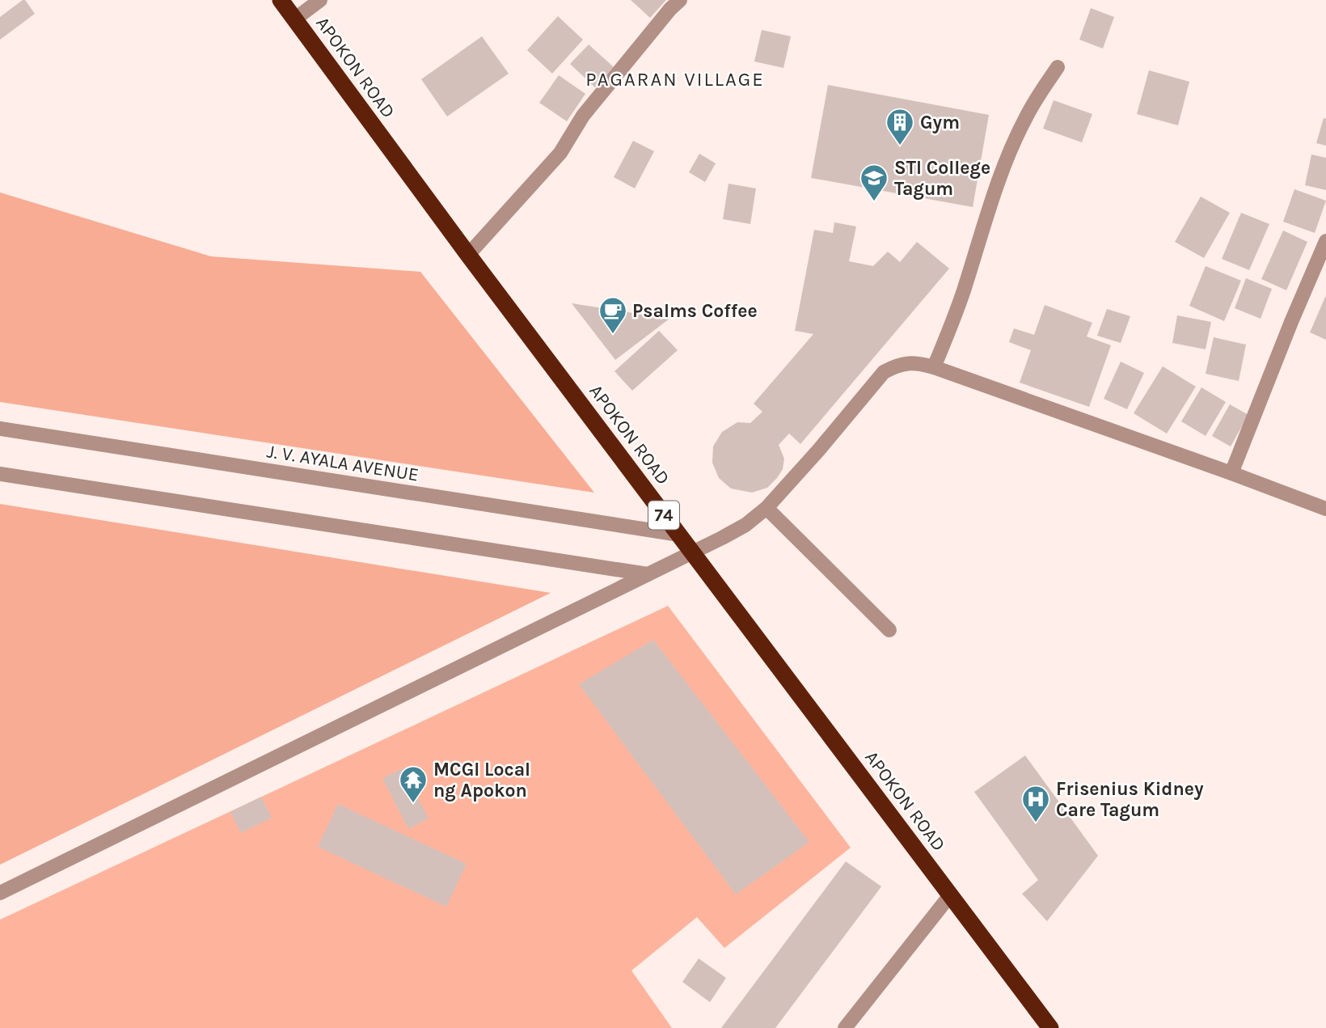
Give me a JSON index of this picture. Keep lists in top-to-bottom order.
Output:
{
  "streets": {
    "highway": ["APOKON ROAD", "74"],
    "street": ["J. V. AYALA AVENUE"]
  },
  "crossings": [
    ["APOKON ROAD", "J. V. AYALA AVENUE"]
  ],
  "districts": ["PAGARAN VILLAGE"],
  "places": {
    "building": ["Gym"],
    "school or university": ["STI College Tagum"],
    "cafe": ["Psalms Coffee"],
    "temple": ["MCGI Local ng Apokon"],
    "hospital": ["Frisenius Kidney Care Tagum"]
  }
}
